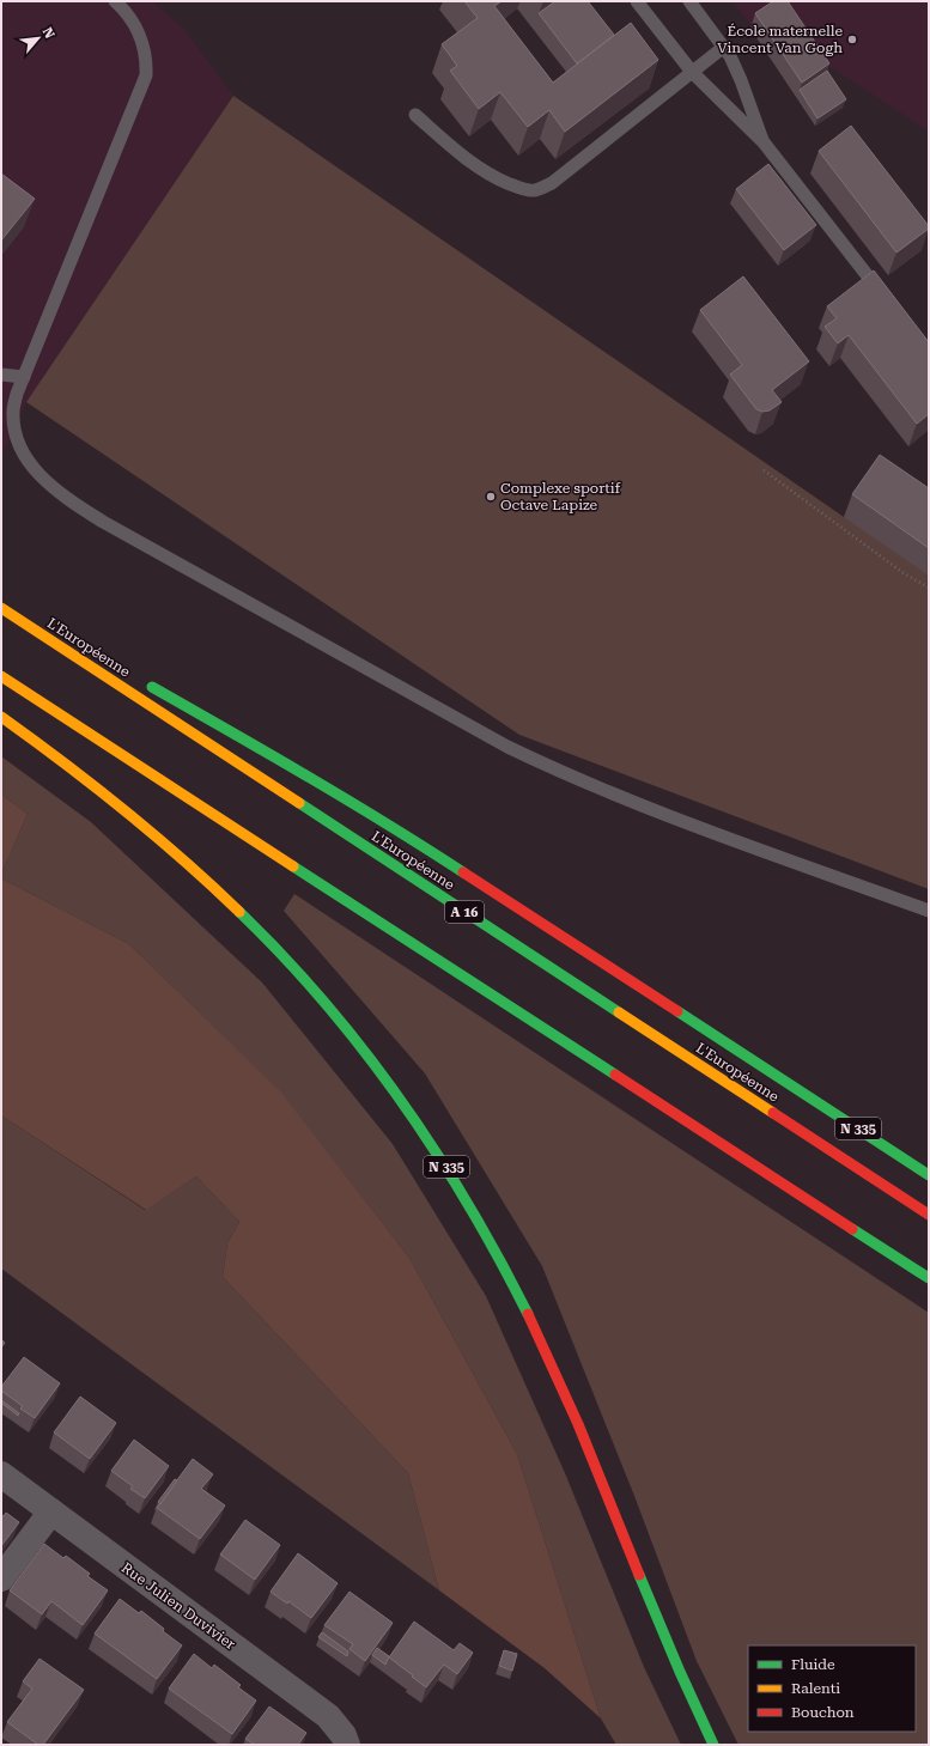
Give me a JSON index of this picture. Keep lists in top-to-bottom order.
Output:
{
  "streets": {
    "highway": ["L'Européenne", "A 16", "N 335"],
    "street": ["Rue Julien Duvivier"]
  },
  "places": ["École maternelle Vincent Van Gogh", "Complexe sportif Octave Lapize"],
  "legend": ["Fluide", "Ralenti", "Bouchon"],
  "north": "top right"
}
